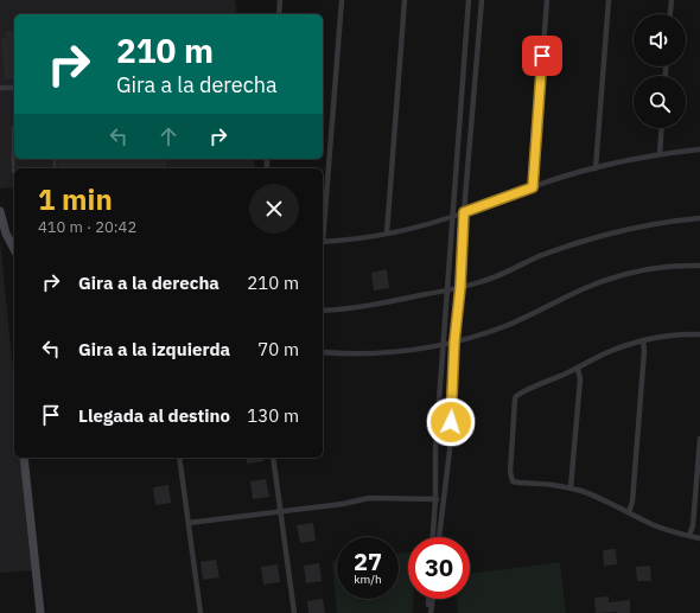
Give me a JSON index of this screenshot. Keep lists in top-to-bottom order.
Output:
{
  "page": {
    "turn": ["210 m", "Gira a la derecha"],
    "heading": ["1 min", "410 m · 20:42"],
    "list": [
      {
        "name": "Gira a la derecha",
        "value": "210 m"
      },
      {
        "name": "Gira a la izquierda",
        "value": "70 m"
      },
      {
        "name": "Llegada al destino",
        "value": "130 m"
      }
    ],
    "speed": "27 km/h",
    "limit": "30"
  }
}
